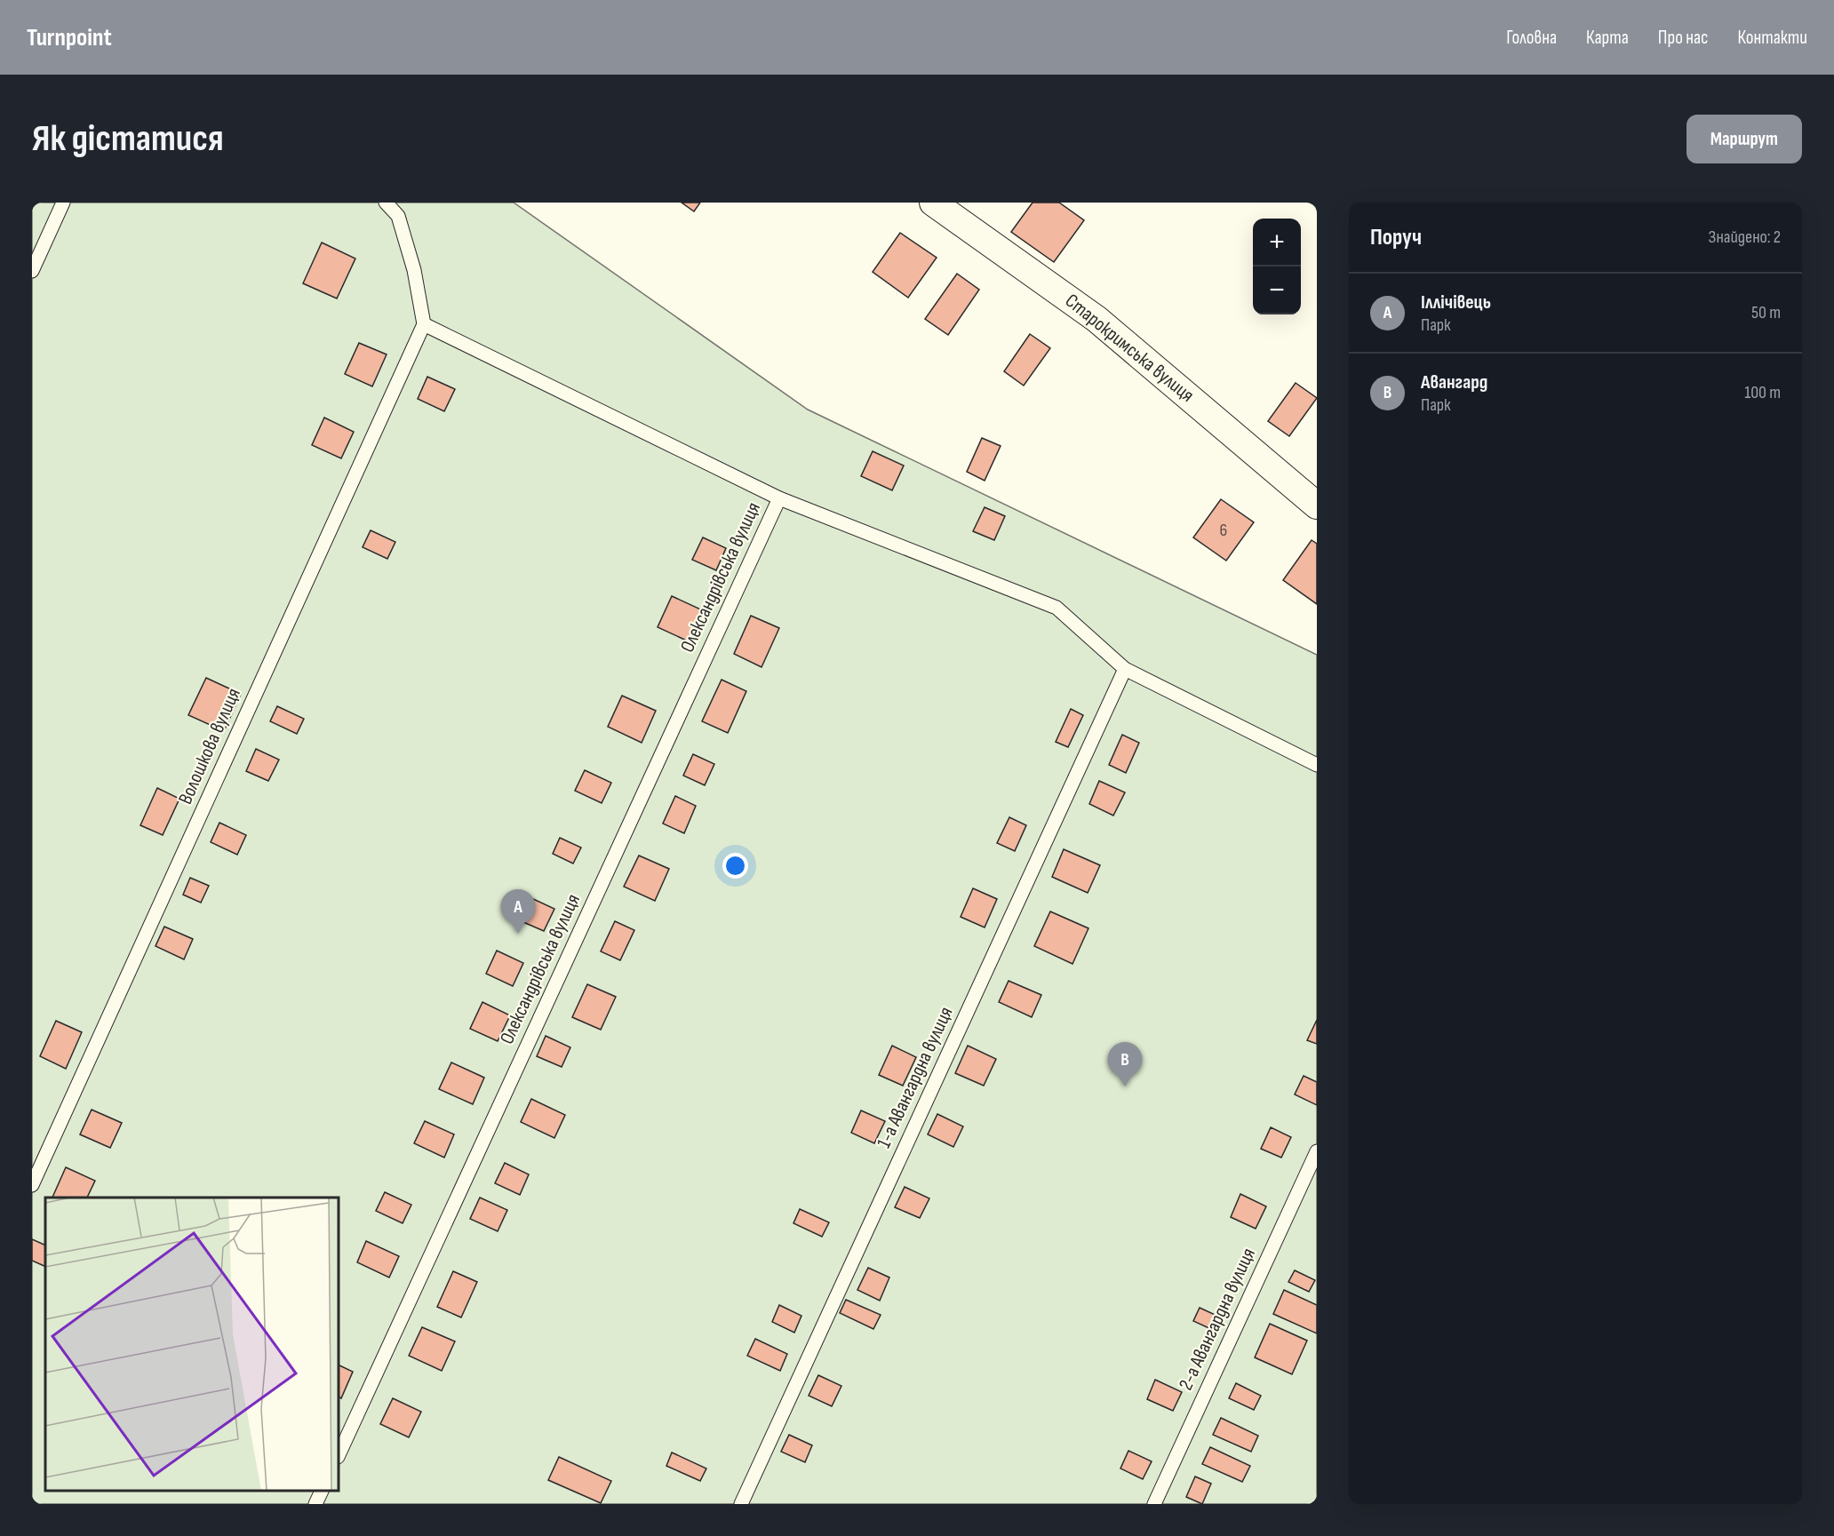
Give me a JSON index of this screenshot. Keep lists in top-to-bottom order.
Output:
{
  "streets": {
    "street": ["Старокримська вулиця"],
    "lane": [
      "Олександрівська вулиця",
      "Волошкова вулиця",
      "1-а Авангардна вулиця",
      "2-а Авангардна вулиця"
    ]
  },
  "house_numbers": ["6"],
  "page": {
    "header": "Turnpoint",
    "nav": [
      "Головна",
      "Карта",
      "Про нас",
      "Контакти"
    ],
    "buttons": "Маршрут",
    "title": "Як дістатися",
    "heading": ["Поруч", "Знайдено: 2"],
    "map_buttons": ["+", "−"],
    "list": [
      {
        "mark": "A",
        "name": "Іллічівець",
        "note": "Парк",
        "value": "50 m"
      },
      {
        "mark": "B",
        "name": "Авангард",
        "note": "Парк",
        "value": "100 m"
      }
    ],
    "pins": ["A", "B"]
  }
}
